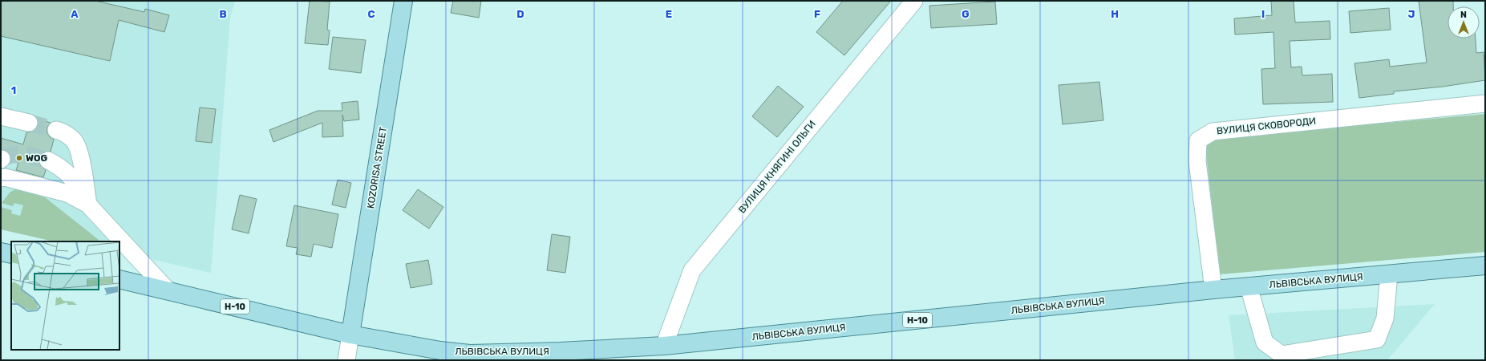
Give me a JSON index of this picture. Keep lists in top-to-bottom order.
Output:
{
  "streets": {
    "main road": ["KOZORISA STREET", "ЛЬВІВСЬКА ВУЛИЦЯ", "Н-10"],
    "street": ["ВУЛИЦЯ СКОВОРОДИ", "ВУЛИЦЯ КНЯГИНІ ОЛЬГИ"]
  },
  "crossings": [
    ["ВУЛИЦЯ СКОВОРОДИ", "ЛЬВІВСЬКА ВУЛИЦЯ"],
    ["ВУЛИЦЯ КНЯГИНІ ОЛЬГИ", "ЛЬВІВСЬКА ВУЛИЦЯ"],
    ["KOZORISA STREET", "ЛЬВІВСЬКА ВУЛИЦЯ"]
  ],
  "places": ["WOG"],
  "north": "top",
  "grid": {
    "columns": [
      "A",
      "B",
      "C",
      "D",
      "E",
      "F",
      "G",
      "H",
      "I",
      "J"
    ],
    "rows": ["1"]
  }
}
